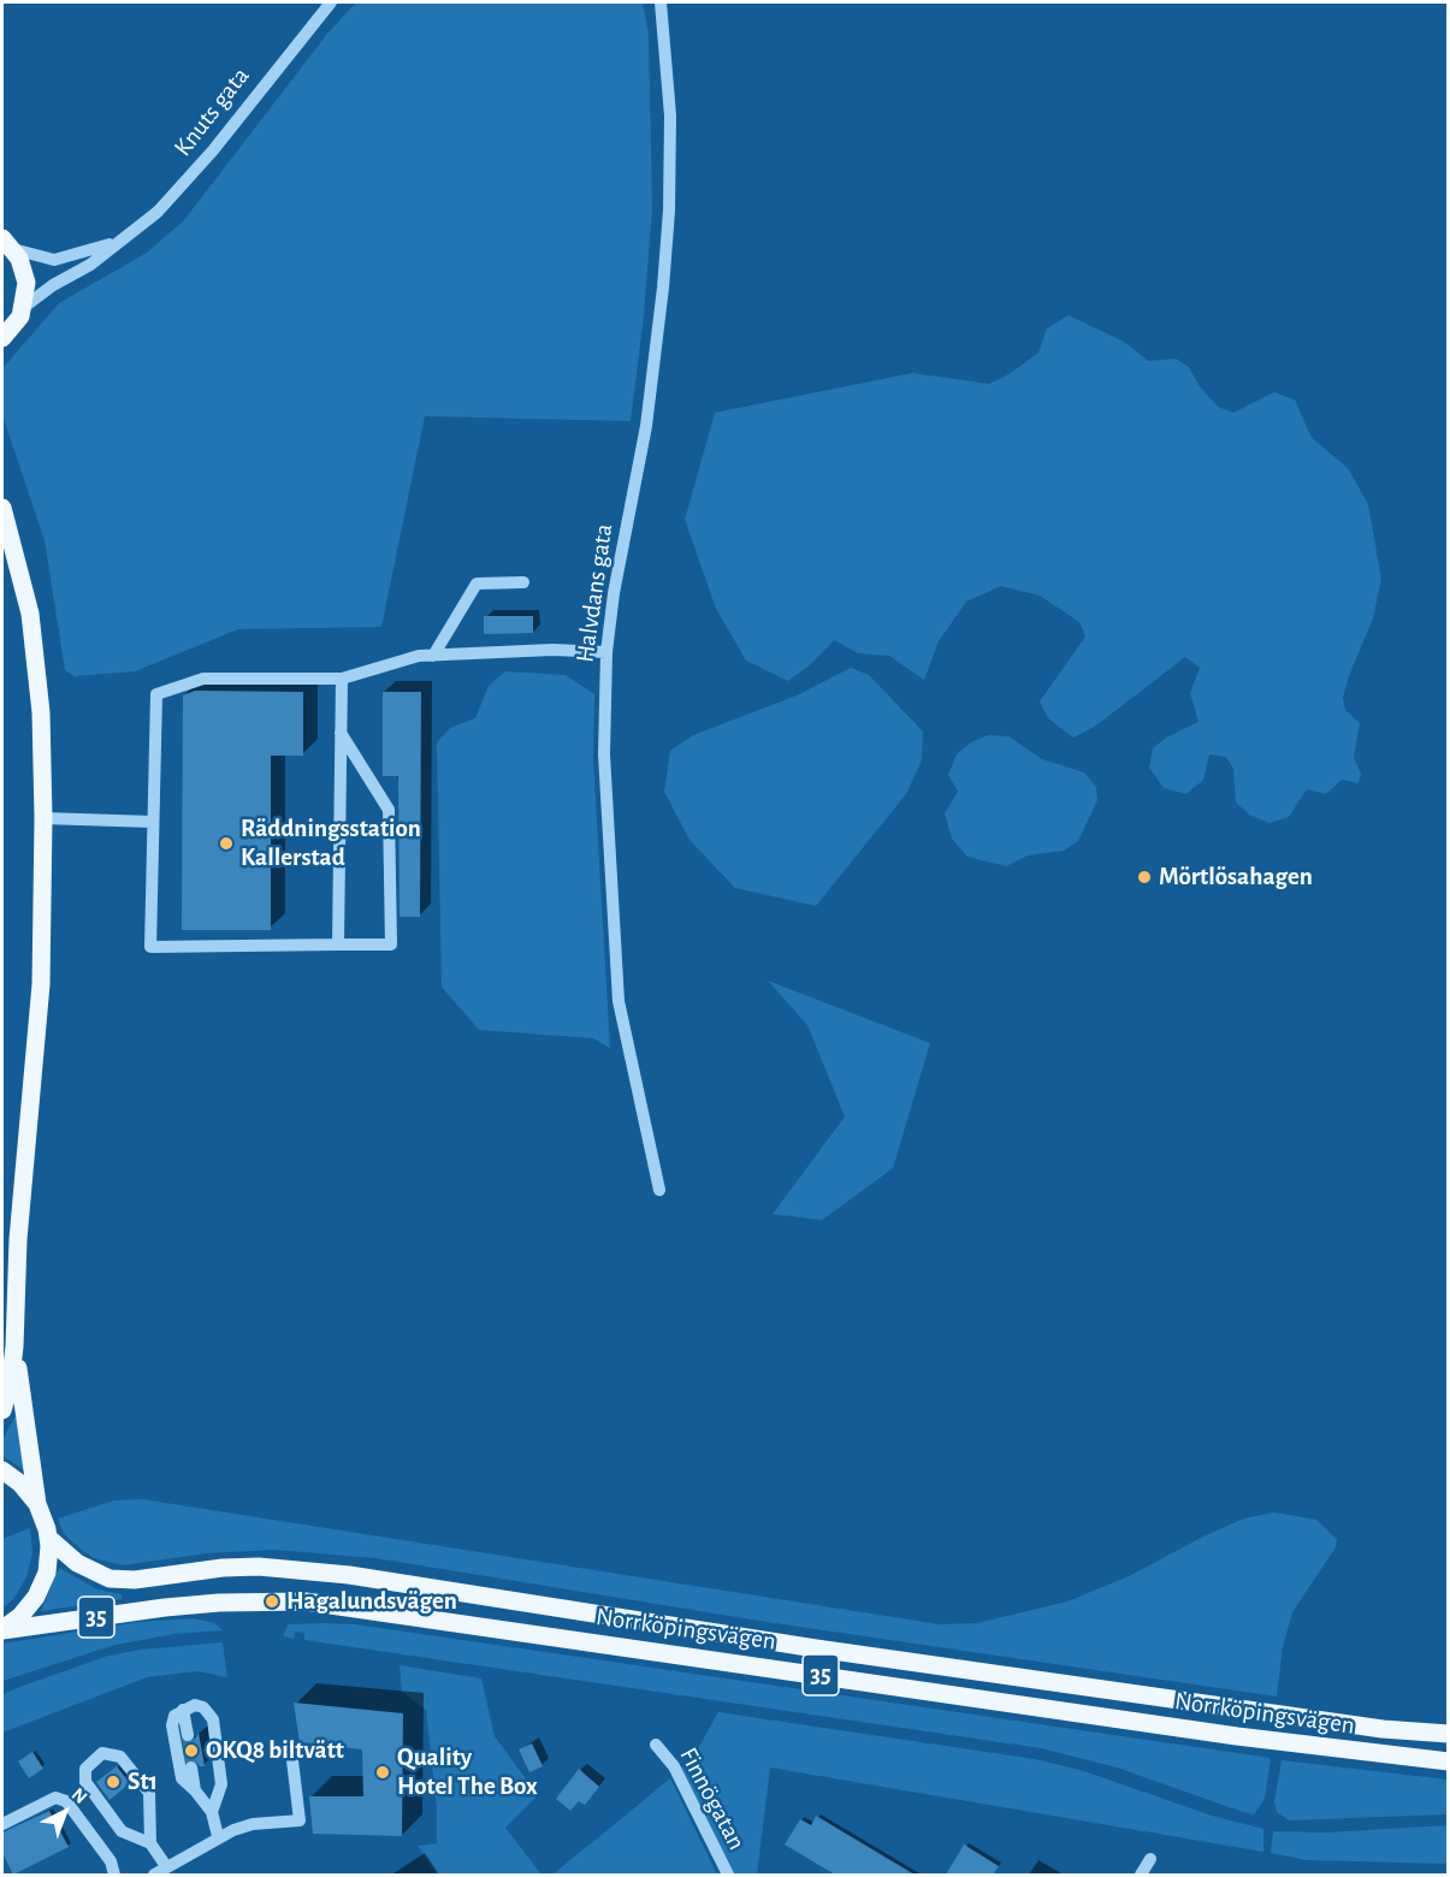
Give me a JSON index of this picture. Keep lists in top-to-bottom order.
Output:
{
  "streets": {
    "main road": ["35", "Norrköpingsvägen"],
    "street": ["Knuts gata", "Halvdans gata", "Finnögatan"]
  },
  "crossings": [
    ["35", "Norrköpingsvägen"]
  ],
  "places": [
    "Räddningsstation Kallerstad",
    "Mörtlösahagen",
    "Hagalundsvägen",
    "OKQ8 biltvätt",
    "Quality Hotel The Box",
    "St1"
  ],
  "north": "top right"
}
